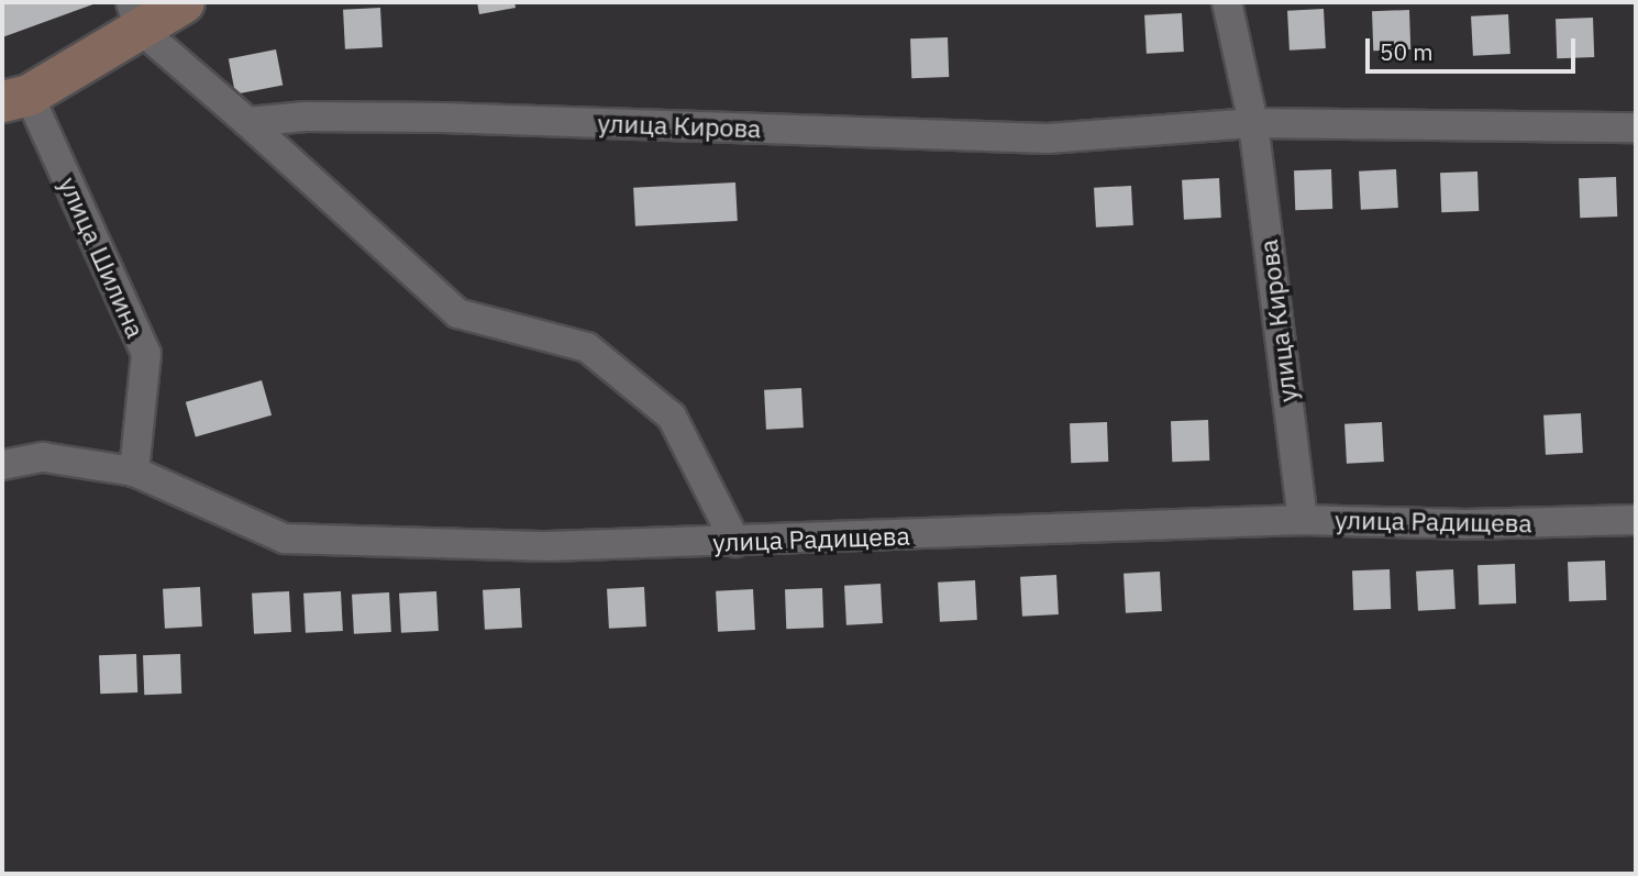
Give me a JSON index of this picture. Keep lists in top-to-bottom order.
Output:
{
  "streets": {
    "street": ["улица Кирова", "улица Шилина", "улица Радищева"]
  },
  "crossings": [
    ["улица Кирова", "улица Радищева"],
    ["улица Шилина", "улица Радищева"]
  ],
  "scale_bar": "50 m"
}
